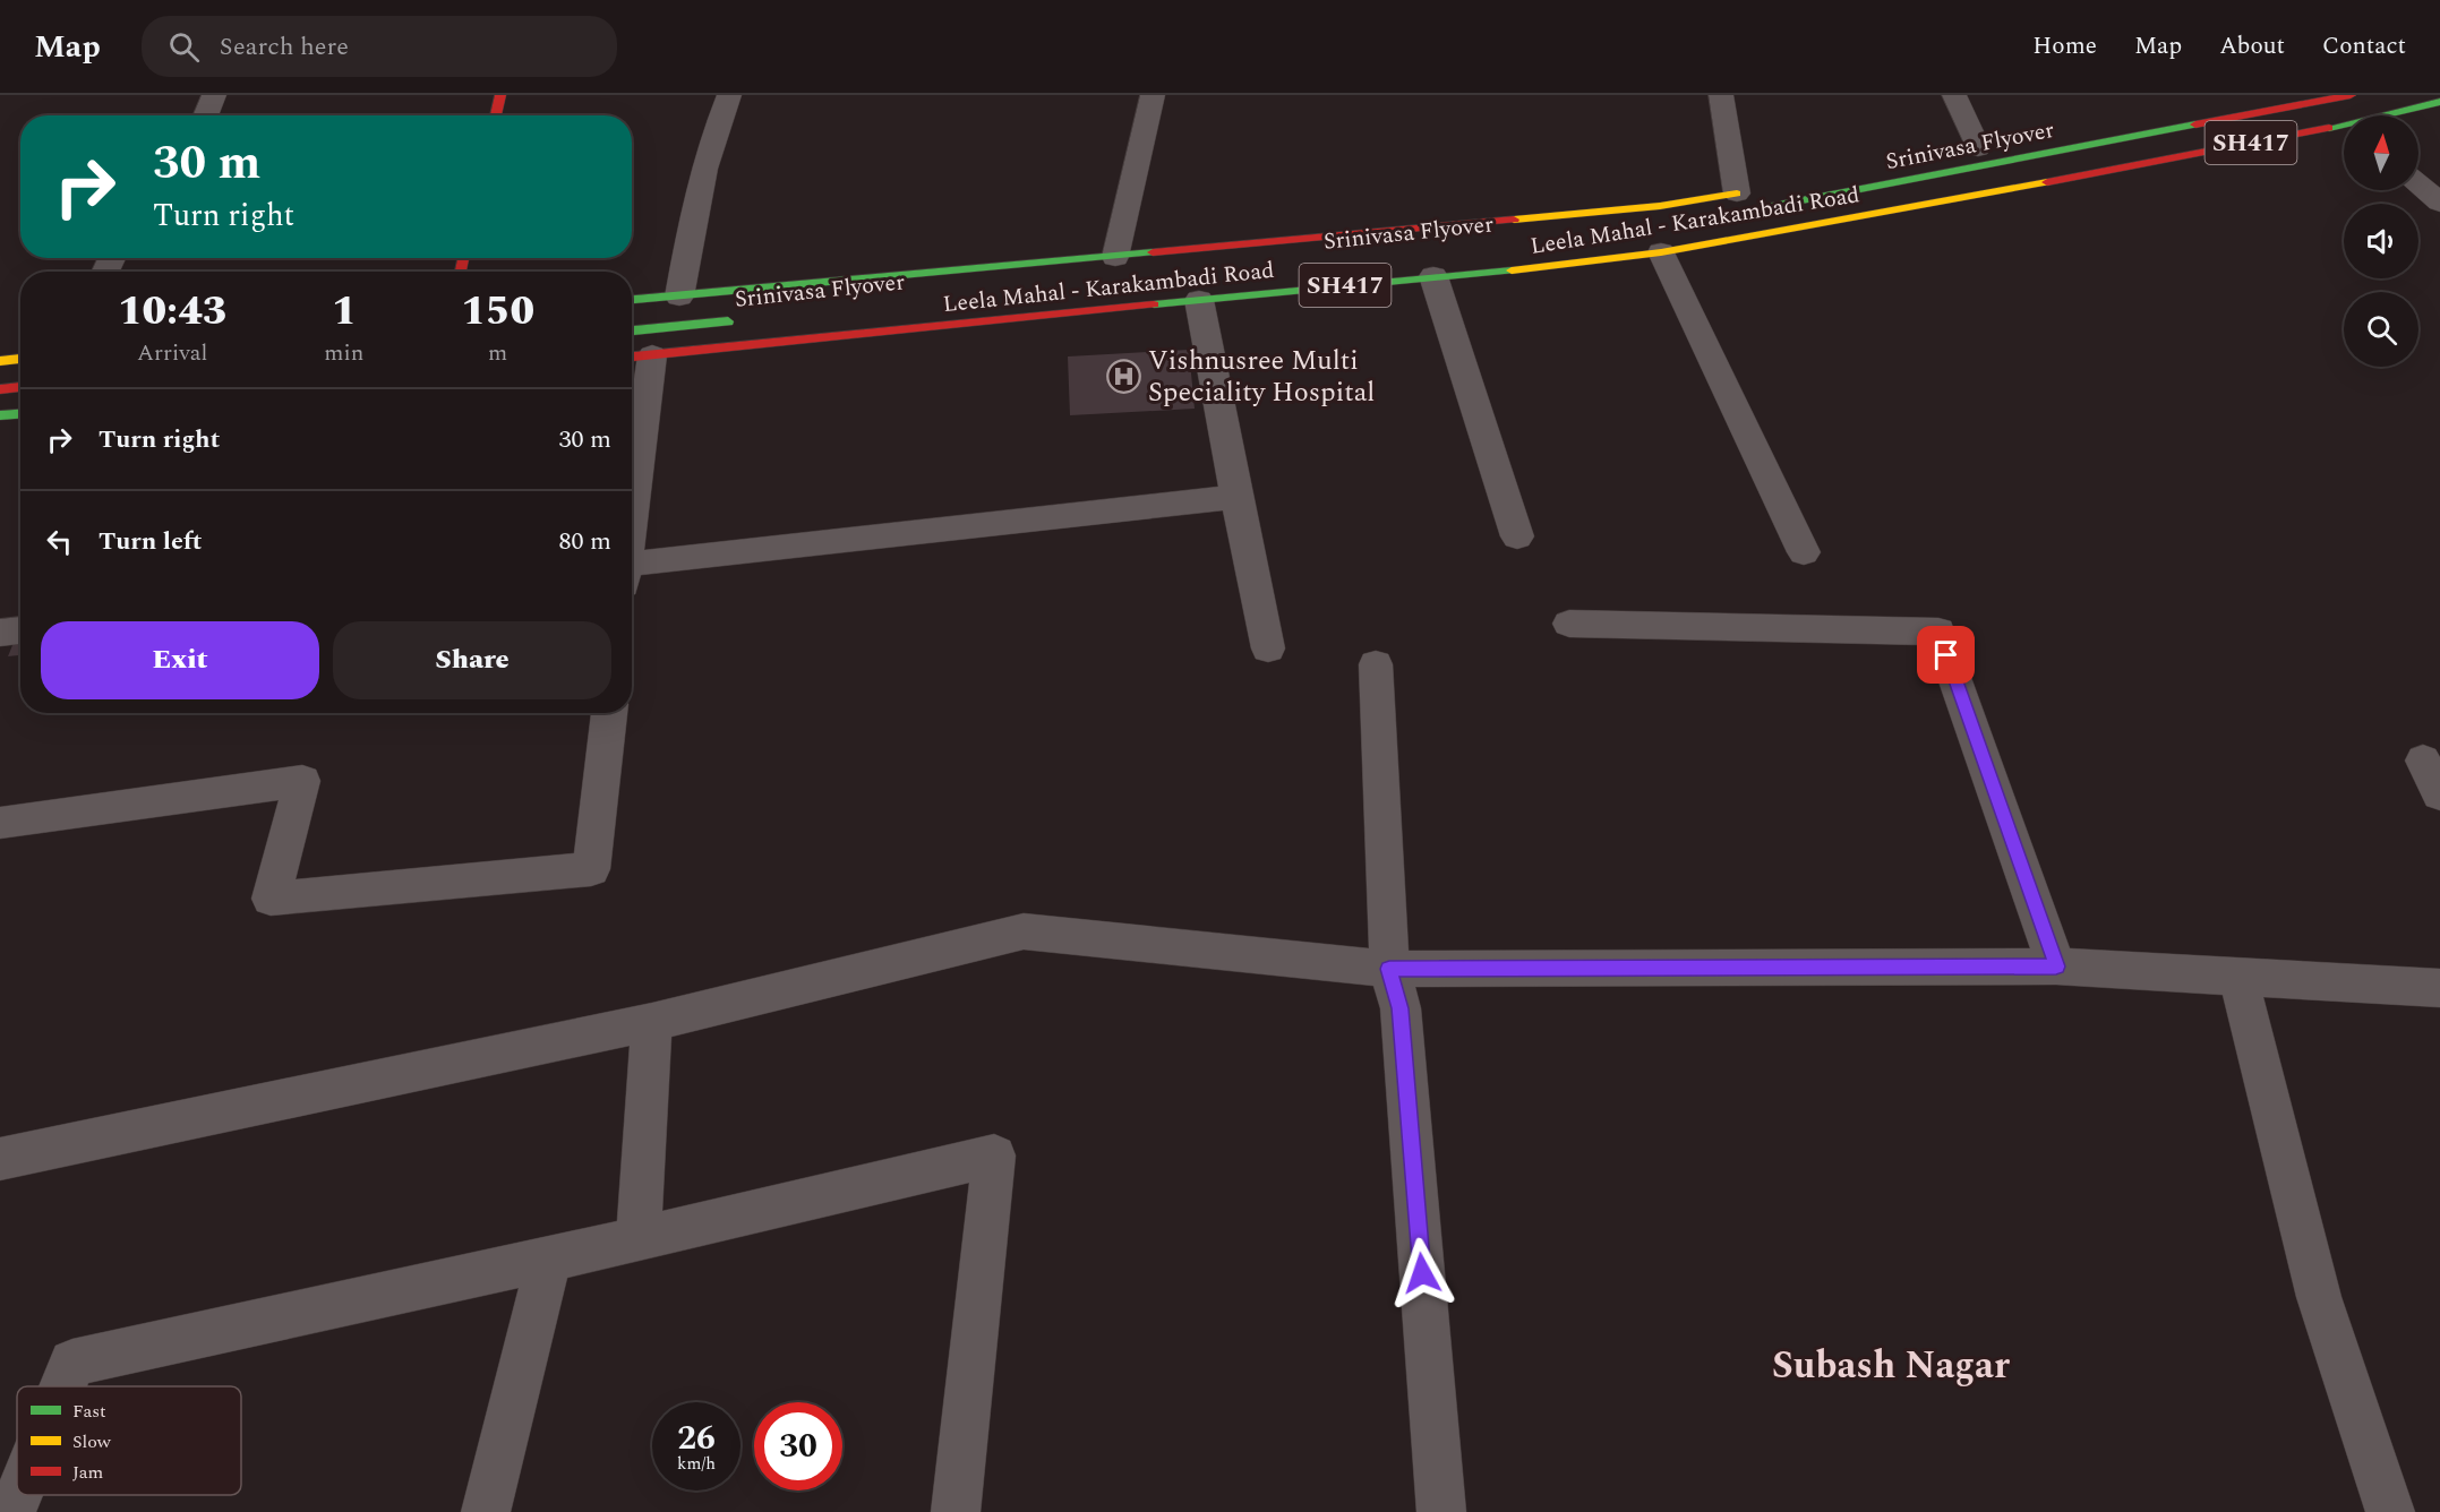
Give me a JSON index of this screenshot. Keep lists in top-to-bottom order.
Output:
{
  "streets": {
    "main road": ["SH417", "Srinivasa Flyover", "Leela Mahal - Karakambadi Road"]
  },
  "districts": ["Subash Nagar"],
  "places": {
    "hospital": ["Vishnusree Multi Speciality Hospital"]
  },
  "legend": ["Fast", "Slow", "Jam"],
  "north": "top",
  "page": {
    "header": "Map",
    "search": "Search here",
    "nav": [
      "Home",
      "Map",
      "About",
      "Contact"
    ],
    "turn": ["30 m", "Turn right"],
    "eta": [
      "10:43",
      "Arrival",
      "1",
      "min",
      "150",
      "m"
    ],
    "list": [
      {
        "name": "Turn right",
        "value": "30 m"
      },
      {
        "name": "Turn left",
        "value": "80 m"
      }
    ],
    "buttons": ["Exit", "Share"],
    "speed": "26 km/h",
    "limit": "30"
  }
}
